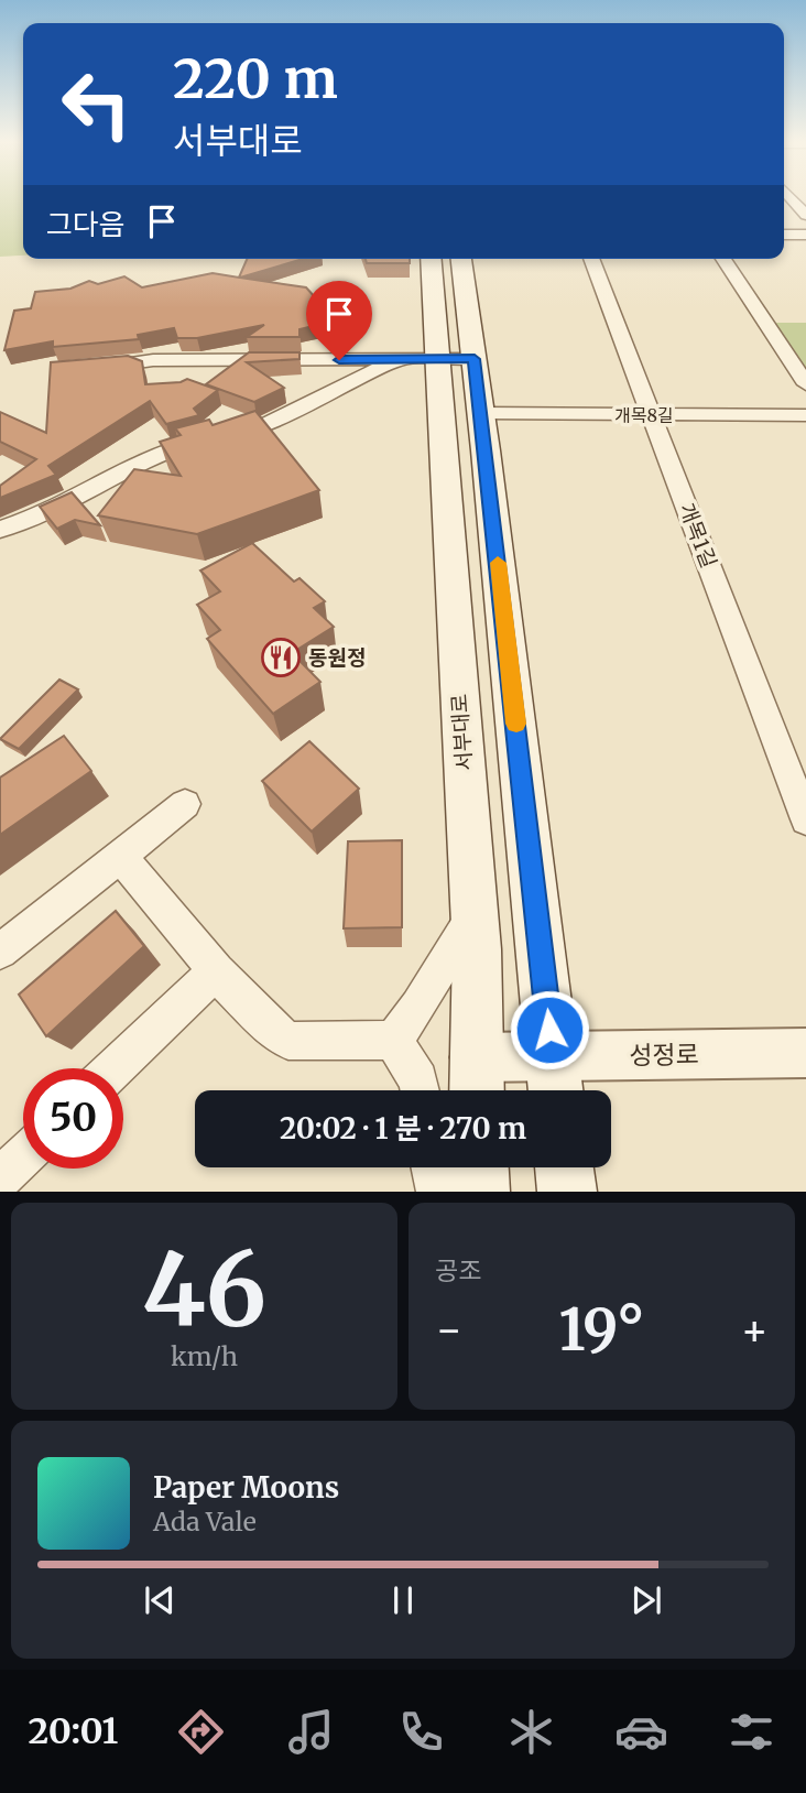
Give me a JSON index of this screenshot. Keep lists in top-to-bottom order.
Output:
{
  "streets": {
    "main road": ["서부대로"],
    "street": ["개목8길", "개목1길", "성정로"]
  },
  "crossings": [
    ["개목8길", "개목1길"],
    ["서부대로", "성정로"]
  ],
  "places": {
    "restaurant": ["동원정"]
  },
  "page": {
    "turn": ["220 m", "서부대로"],
    "then": "그다음",
    "limit": "50",
    "trip": "20:02 · 1 분 · 270 m",
    "tile": [
      ["46", "km/h"],
      "공조"
    ],
    "heat": ["−", "19°", "+"],
    "song": ["Paper Moons", "Ada Vale"],
    "tabs": "20:01"
  }
}
